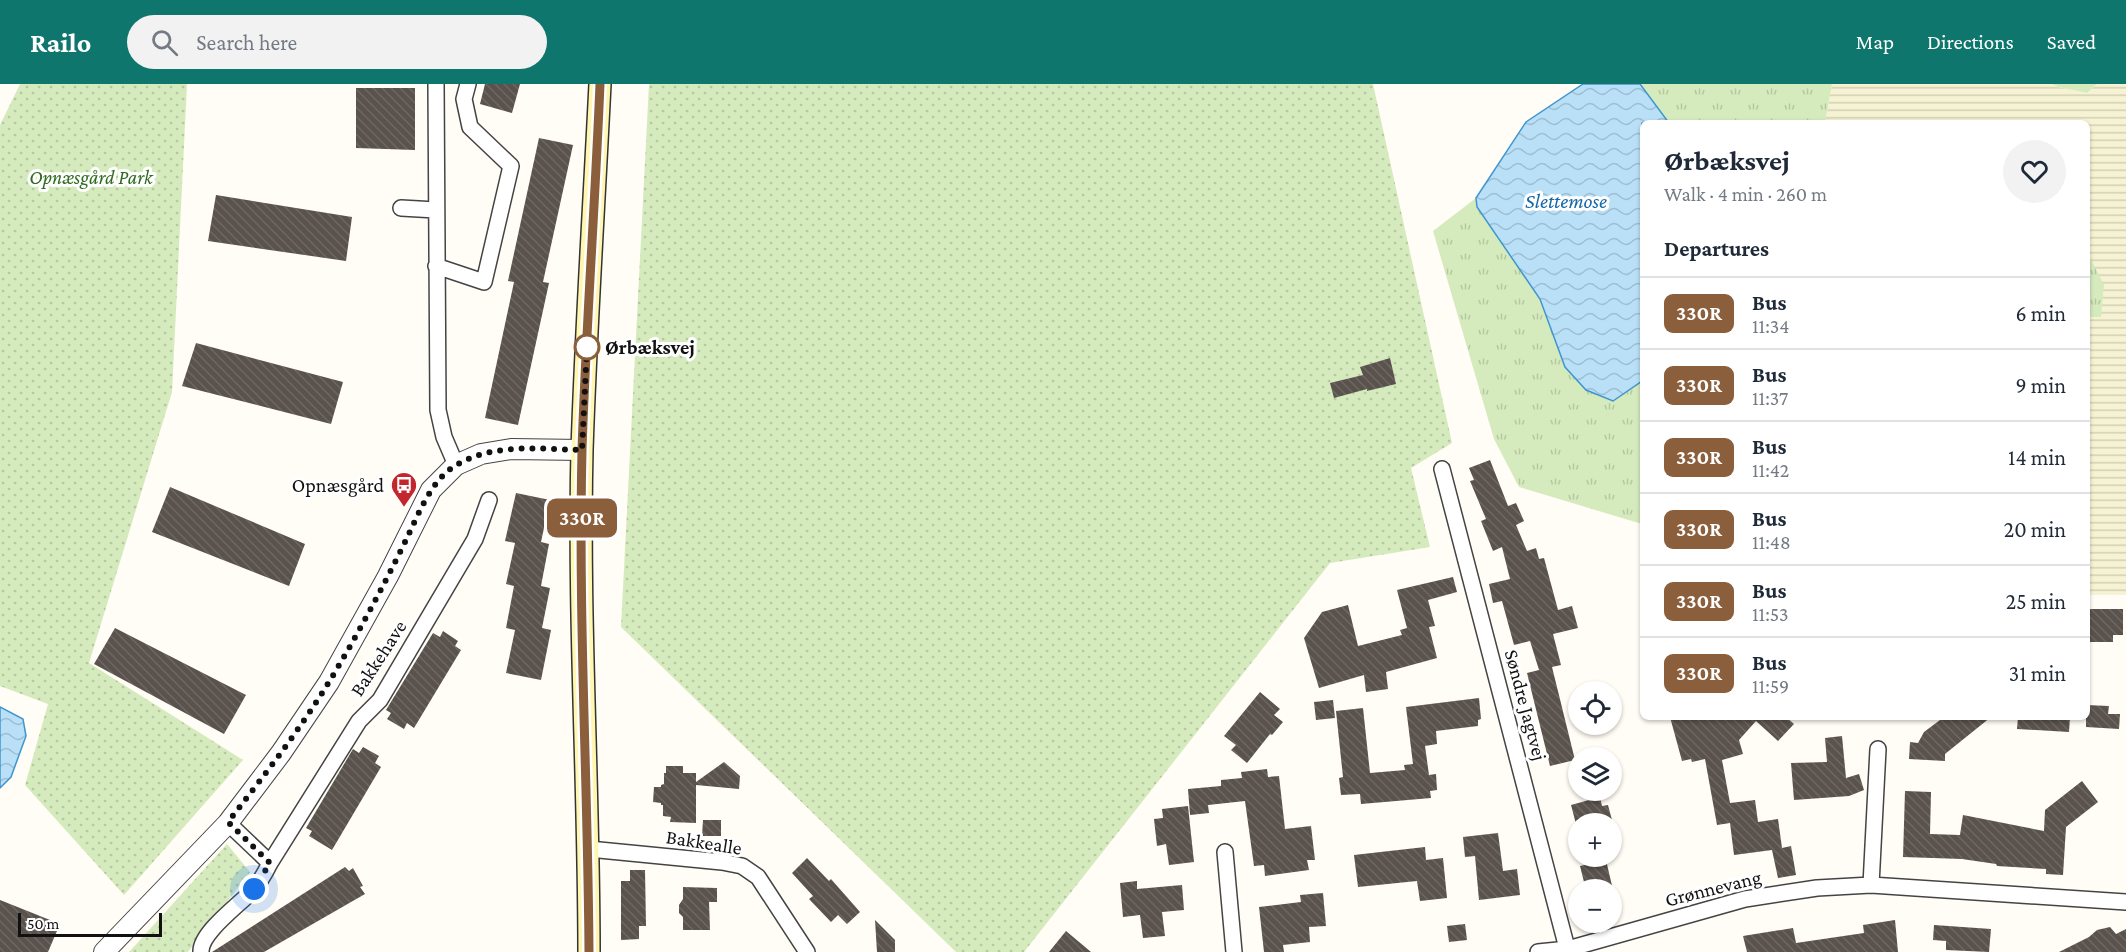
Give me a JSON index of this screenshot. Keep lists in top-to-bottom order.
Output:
{
  "streets": {
    "street": [
      "Bakkehave",
      "Søndre Jagtvej",
      "Bakkealle",
      "Grønnevang"
    ]
  },
  "crossings": [
    ["Søndre Jagtvej", "Grønnevang"]
  ],
  "water": ["Slettemose"],
  "parks": ["Opnæsgård Park"],
  "places": {
    "other": ["Ørbæksvej"],
    "bus stop": ["Opnæsgård"]
  },
  "lines": ["bus line 330R"],
  "scale_bar": "50 m",
  "page": {
    "header": "Railo",
    "search": "Search here",
    "nav": ["Map", "Directions", "Saved"],
    "on_map": "330R",
    "heading": [
      ["Ørbæksvej", "Walk · 4 min · 260 m"],
      "Departures"
    ],
    "list": [
      {
        "mark": "330R",
        "name": "Bus",
        "note": "11:34",
        "value": "6 min"
      },
      {
        "mark": "330R",
        "name": "Bus",
        "note": "11:37",
        "value": "9 min"
      },
      {
        "mark": "330R",
        "name": "Bus",
        "note": "11:42",
        "value": "14 min"
      },
      {
        "mark": "330R",
        "name": "Bus",
        "note": "11:48",
        "value": "20 min"
      },
      {
        "mark": "330R",
        "name": "Bus",
        "note": "11:53",
        "value": "25 min"
      },
      {
        "mark": "330R",
        "name": "Bus",
        "note": "11:59",
        "value": "31 min"
      }
    ],
    "map_buttons": ["+", "−"],
    "scale": "50 m"
  }
}
